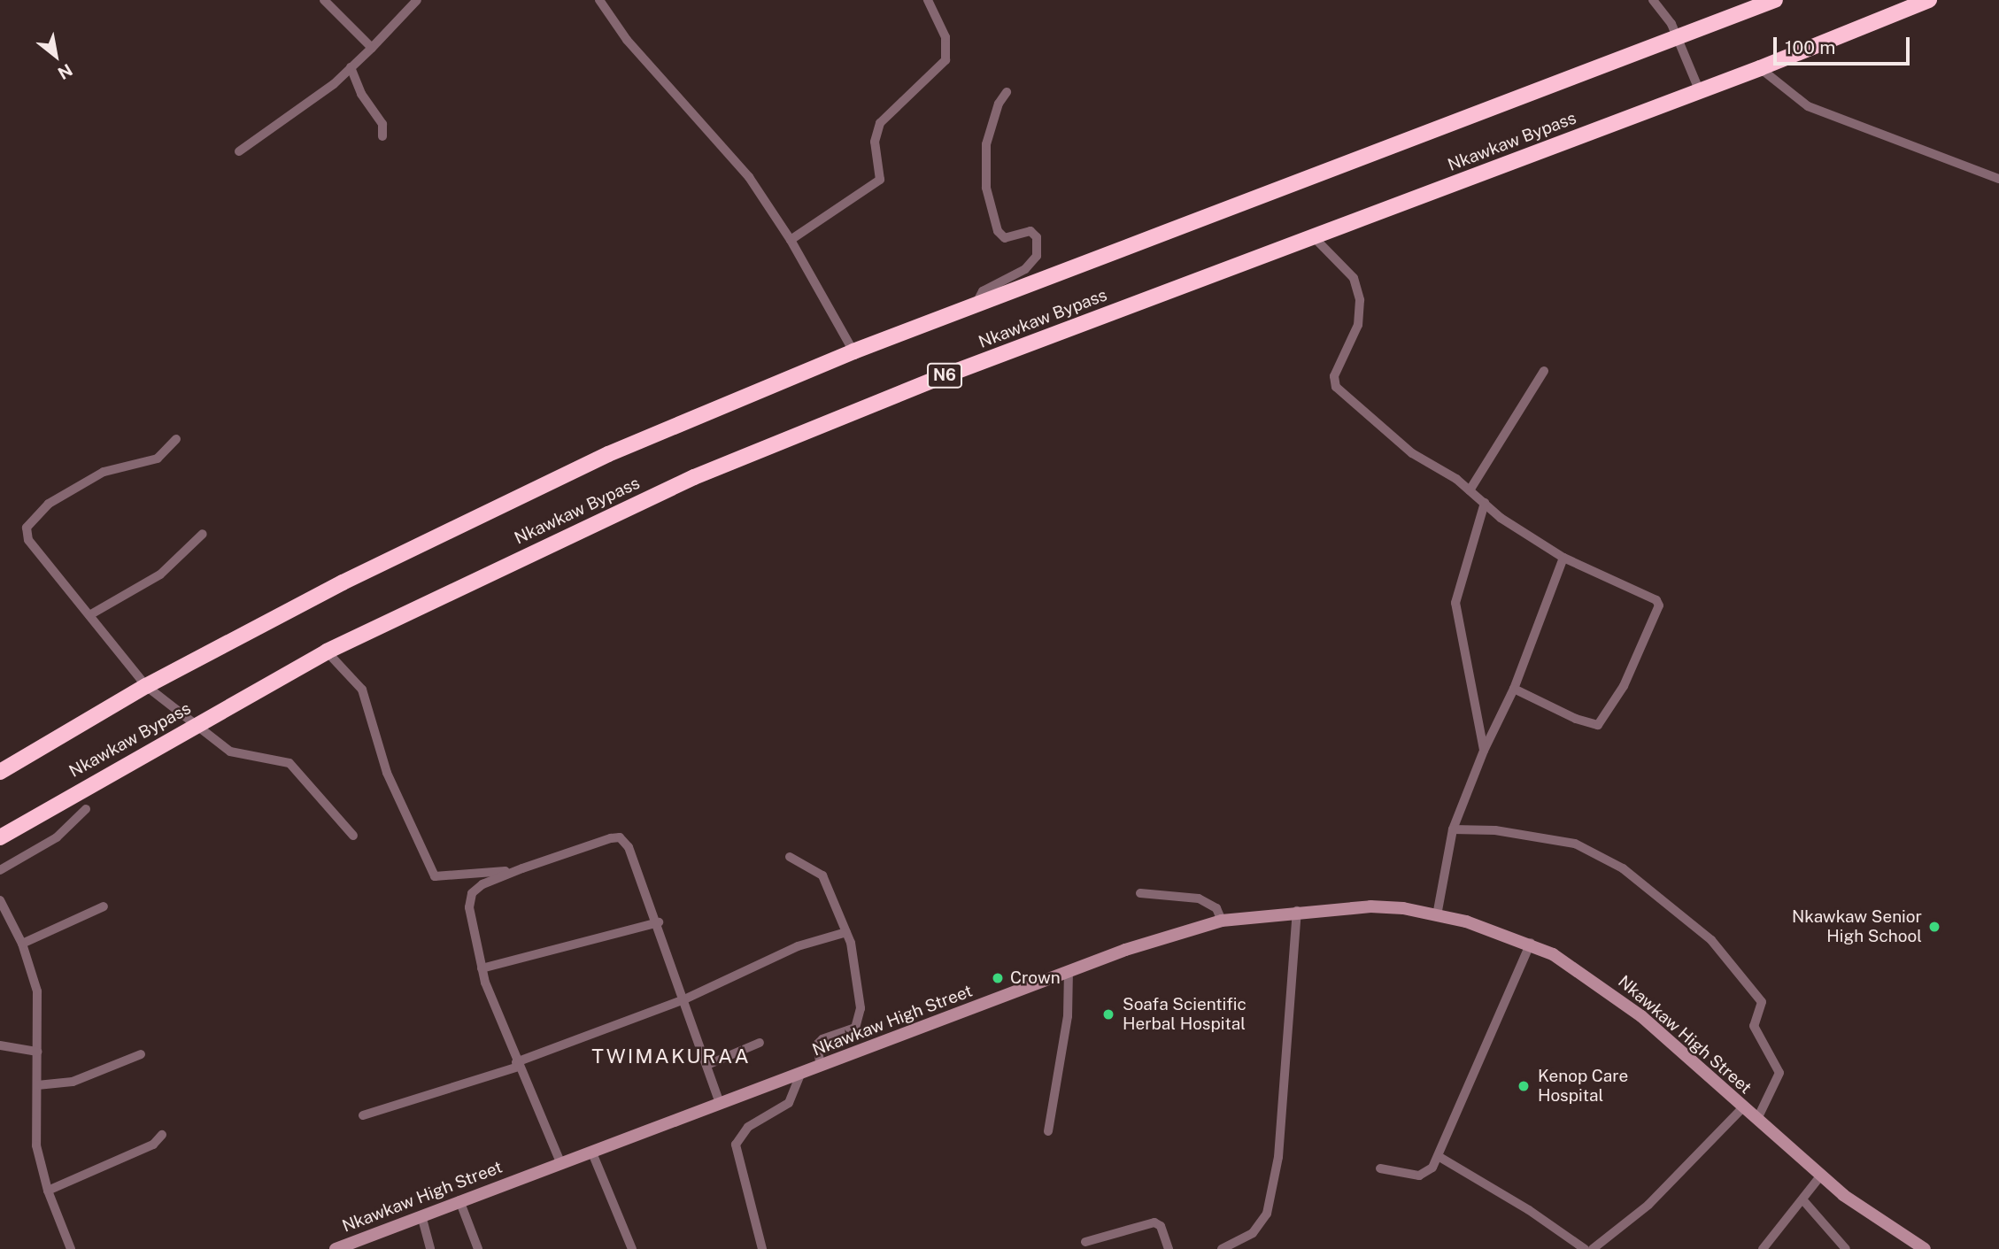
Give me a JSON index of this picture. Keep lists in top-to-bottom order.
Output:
{
  "streets": {
    "highway": ["Nkawkaw Bypass", "N6"],
    "main road": ["Nkawkaw High Street"]
  },
  "districts": ["TWIMAKURAA"],
  "places": [
    "Nkawkaw Senior High School",
    "Crown",
    "Soafa Scientific Herbal Hospital",
    "Kenop Care Hospital"
  ],
  "scale_bar": "100 m",
  "north": "bottom right"
}
